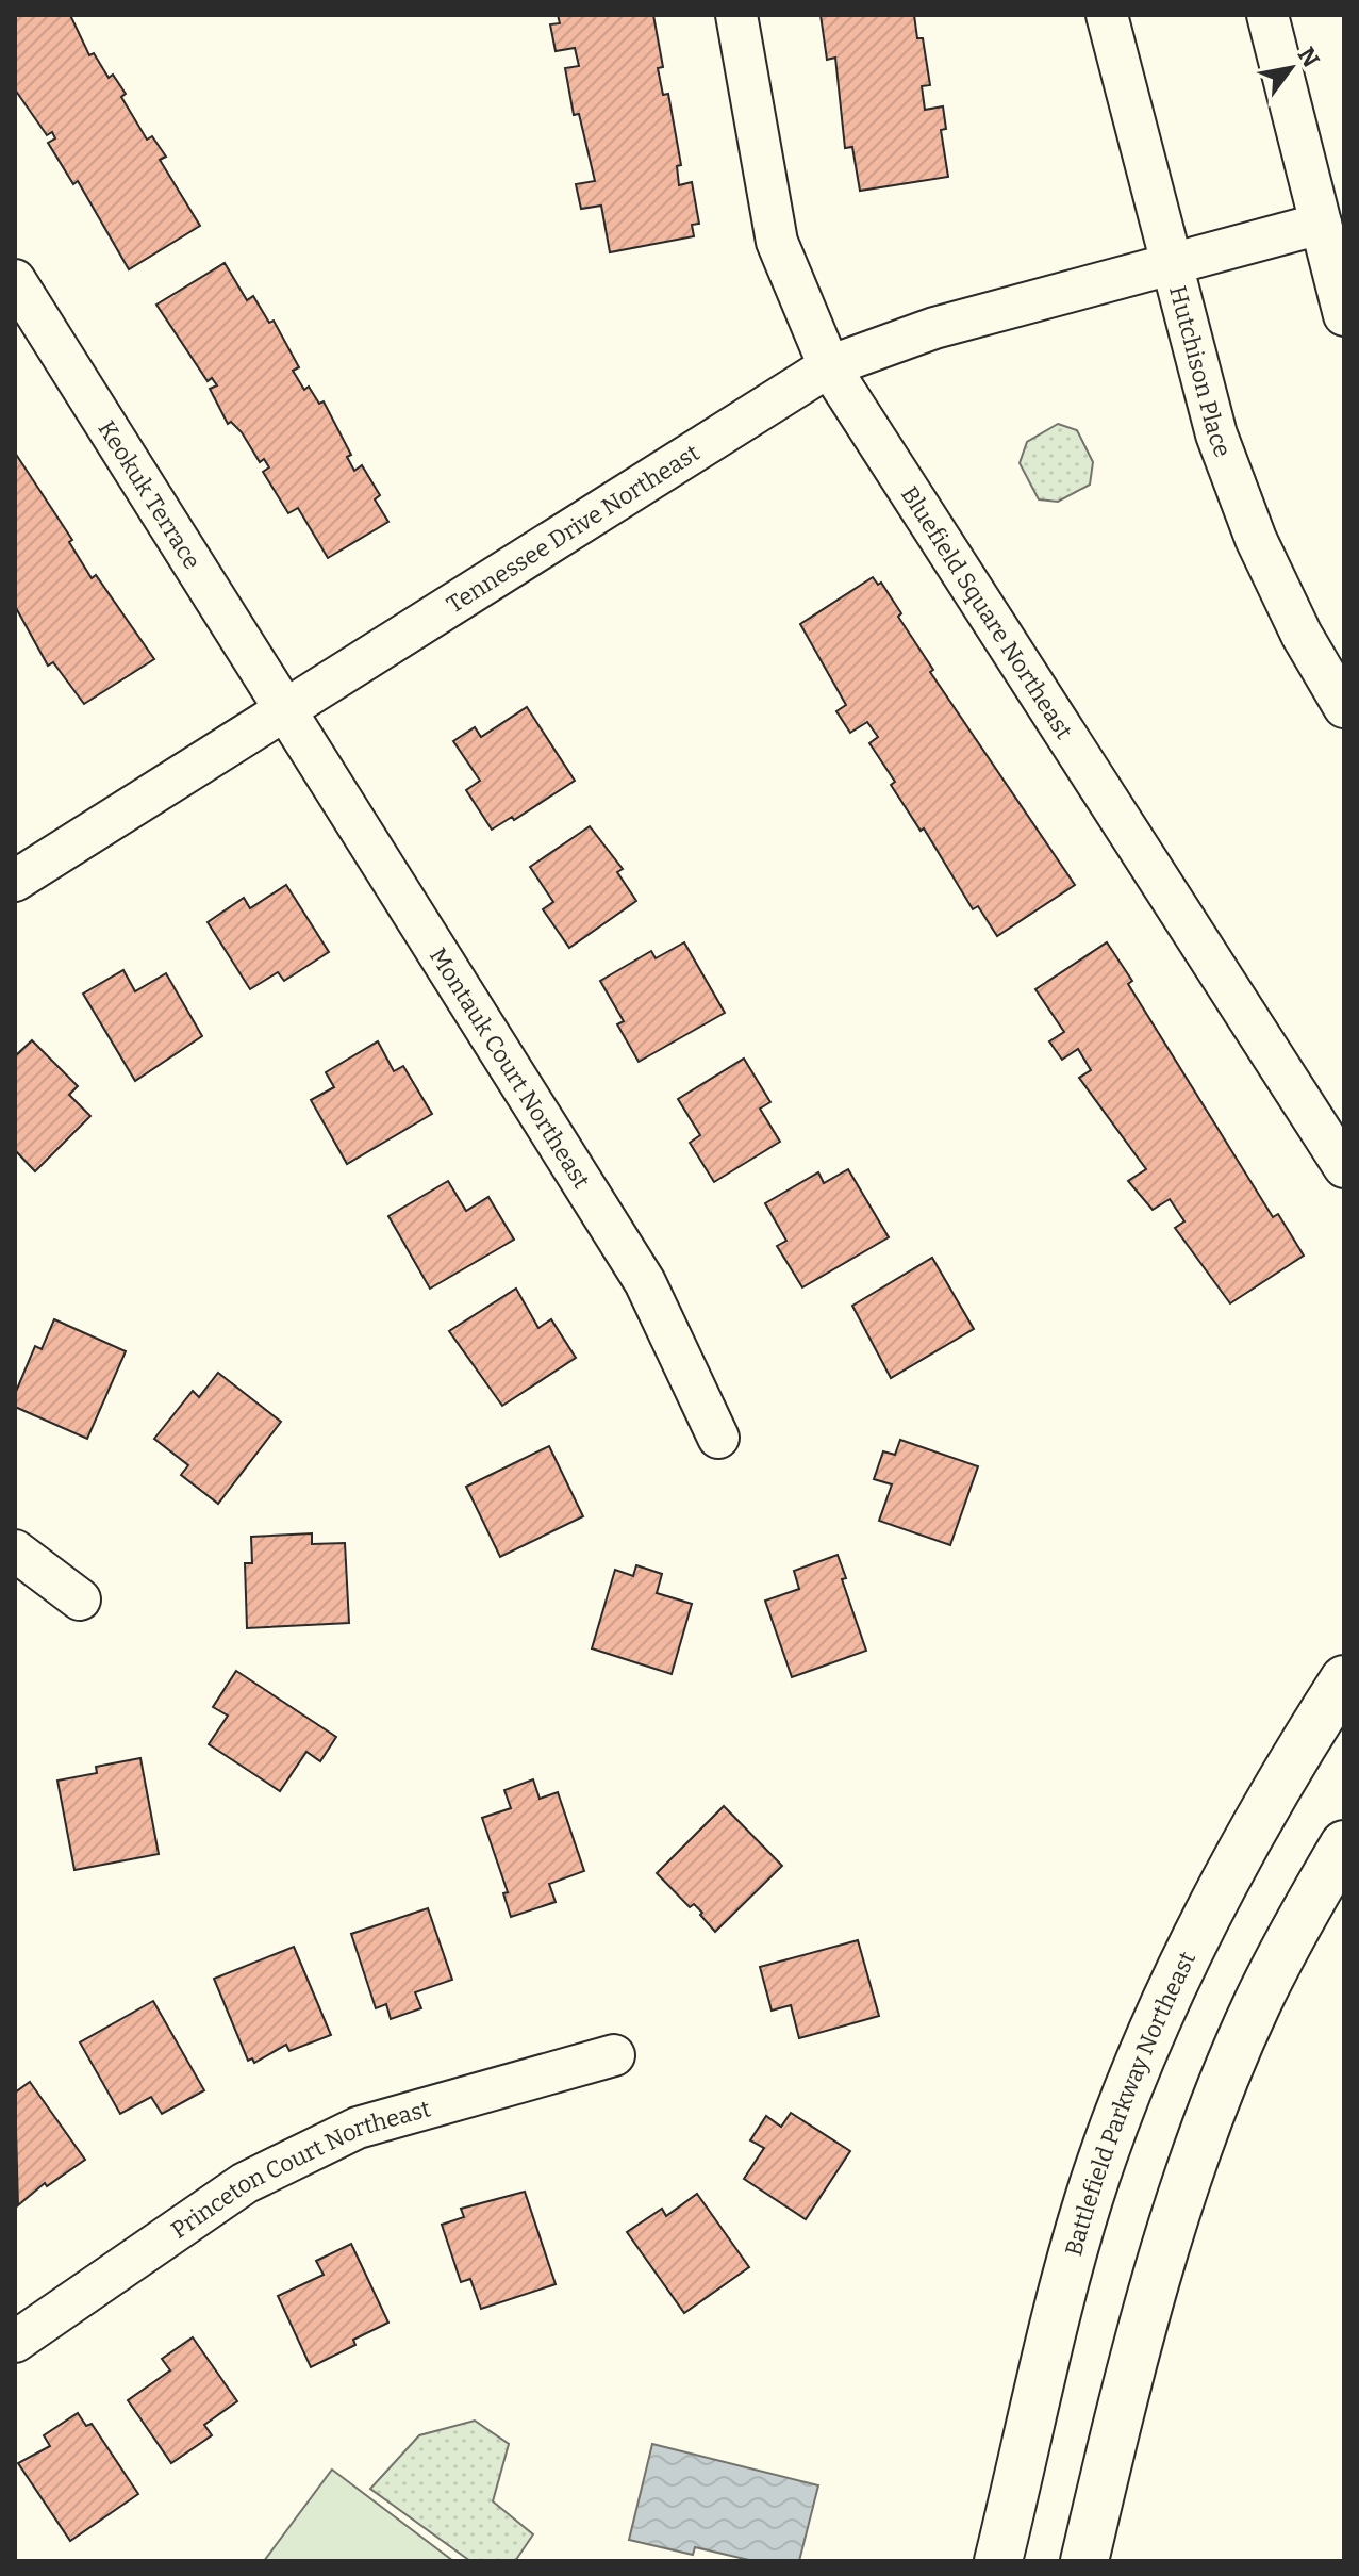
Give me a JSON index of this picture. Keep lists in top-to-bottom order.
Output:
{
  "streets": {
    "main road": ["Battlefield Parkway Northeast"],
    "street": [
      "Hutchison Place",
      "Keokuk Terrace",
      "Tennessee Drive Northeast",
      "Bluefield Square Northeast",
      "Montauk Court Northeast",
      "Princeton Court Northeast"
    ]
  },
  "crossings": [
    ["Hutchison Place", "Tennessee Drive Northeast"],
    ["Keokuk Terrace", "Tennessee Drive Northeast"],
    ["Keokuk Terrace", "Montauk Court Northeast"],
    ["Tennessee Drive Northeast", "Bluefield Square Northeast"],
    ["Tennessee Drive Northeast", "Montauk Court Northeast"]
  ],
  "north": "top right"
}
